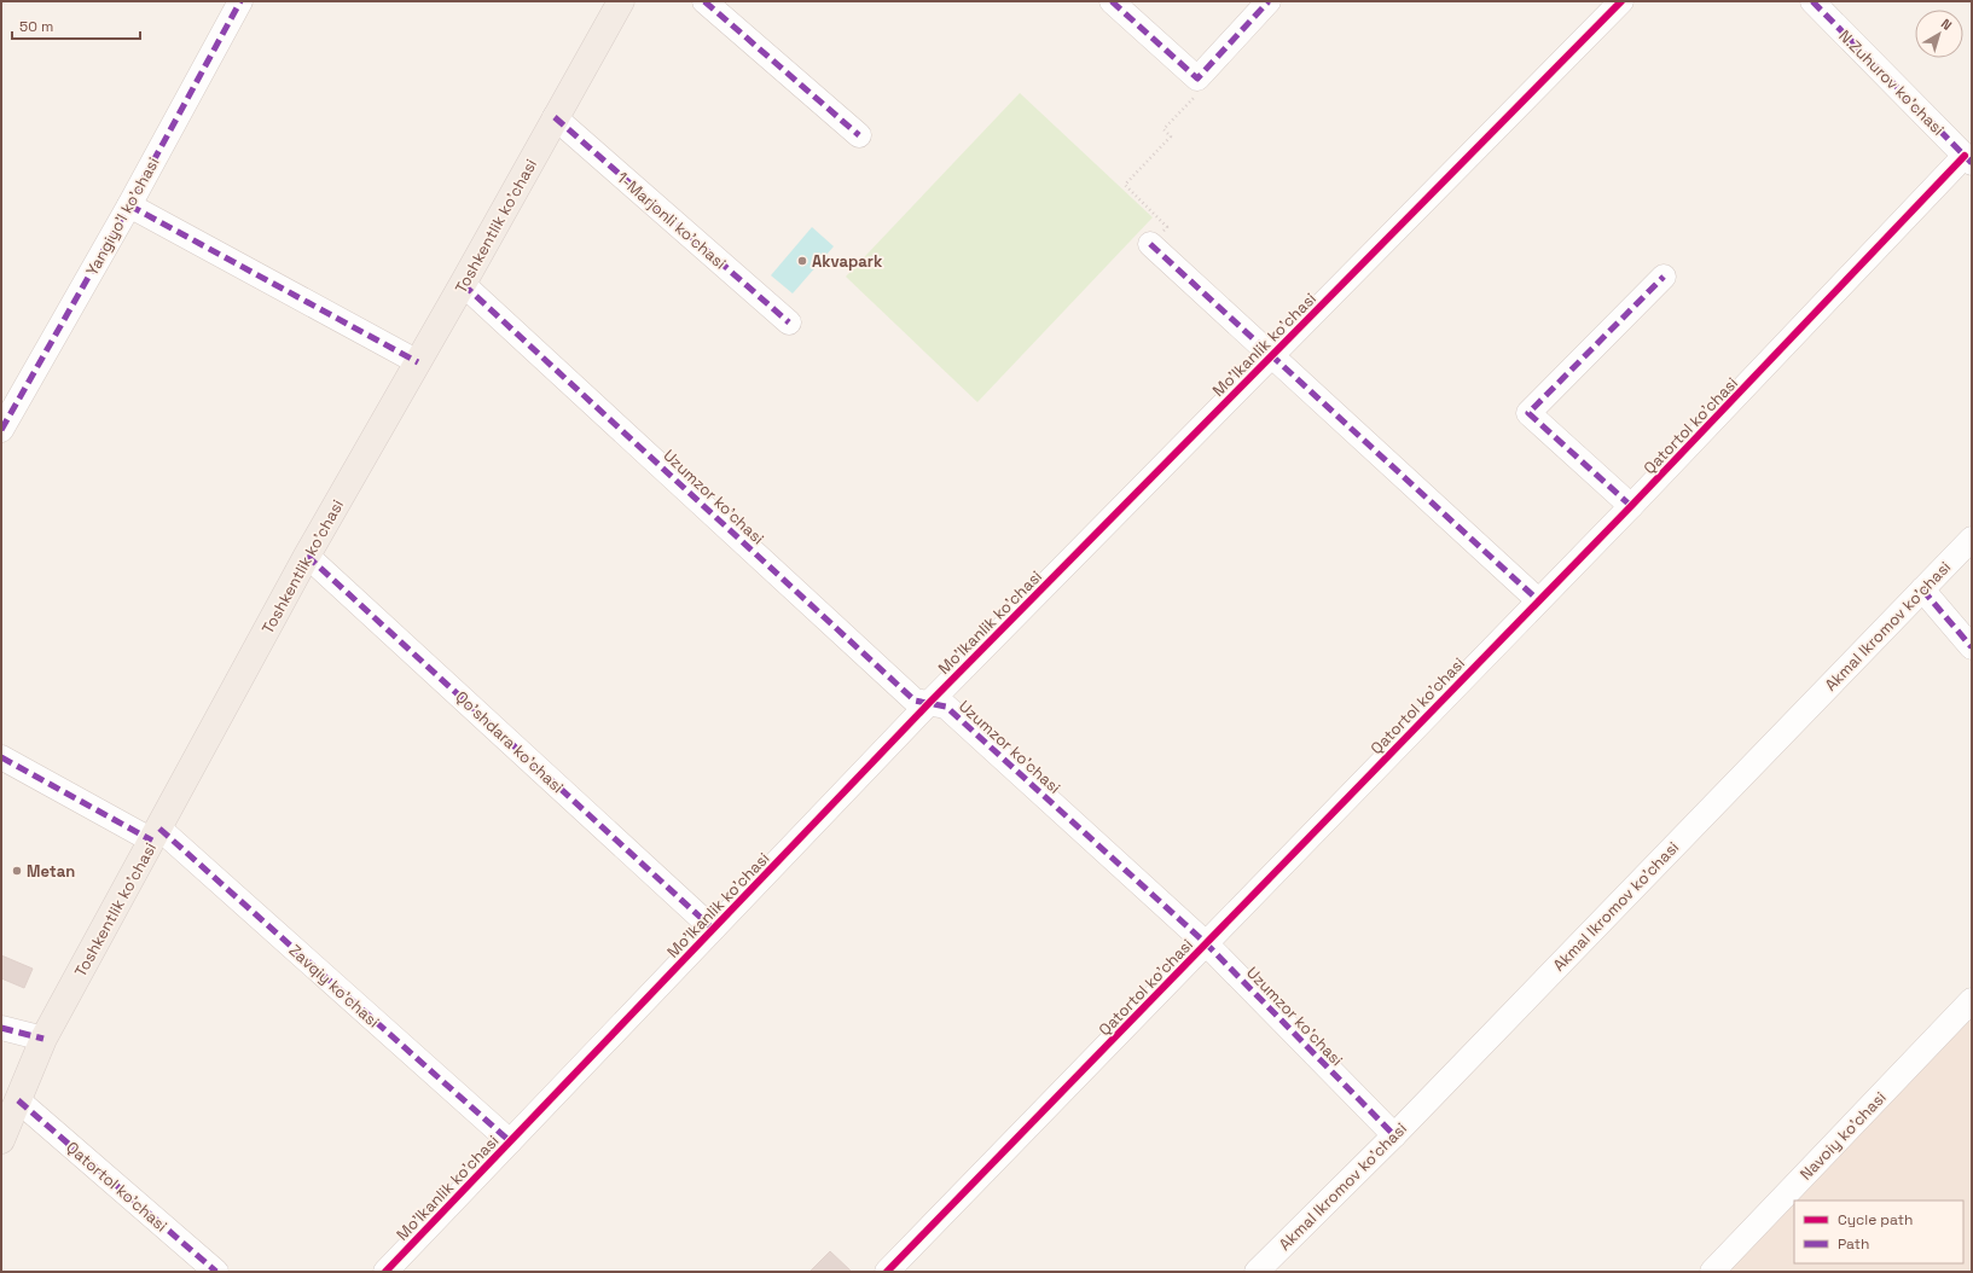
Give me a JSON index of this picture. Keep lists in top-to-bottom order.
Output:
{
  "streets": {
    "main road": ["Toshkentlik ko'chasi"],
    "street": [
      "N.Zuhurov ko'chasi",
      "Yangiyo'l ko'chasi",
      "1-Marjonli ko'chasi",
      "Mo'lkanlik ko'chasi",
      "Qatortol ko'chasi",
      "Uzumzor ko'chasi",
      "Akmal Ikromov ko'chasi",
      "Qo'shdara ko'chasi",
      "Zavqiy ko'chasi",
      "Navoiy ko'chasi"
    ]
  },
  "crossings": [
    ["N.Zuhurov ko'chasi", "Qatortol ko'chasi"],
    ["1-Marjonli ko'chasi", "Toshkentlik ko'chasi"],
    ["Toshkentlik ko'chasi", "Qatortol ko'chasi"],
    ["Toshkentlik ko'chasi", "Uzumzor ko'chasi"],
    ["Toshkentlik ko'chasi", "Qo'shdara ko'chasi"],
    ["Toshkentlik ko'chasi", "Zavqiy ko'chasi"],
    ["Mo'lkanlik ko'chasi", "Uzumzor ko'chasi"],
    ["Mo'lkanlik ko'chasi", "Qo'shdara ko'chasi"],
    ["Mo'lkanlik ko'chasi", "Zavqiy ko'chasi"],
    ["Qatortol ko'chasi", "Uzumzor ko'chasi"],
    ["Uzumzor ko'chasi", "Akmal Ikromov ko'chasi"]
  ],
  "places": ["Akvapark", "Metan"],
  "legend": ["Cycle path", "Path"],
  "scale_bar": "50 m",
  "north": "top right"
}
